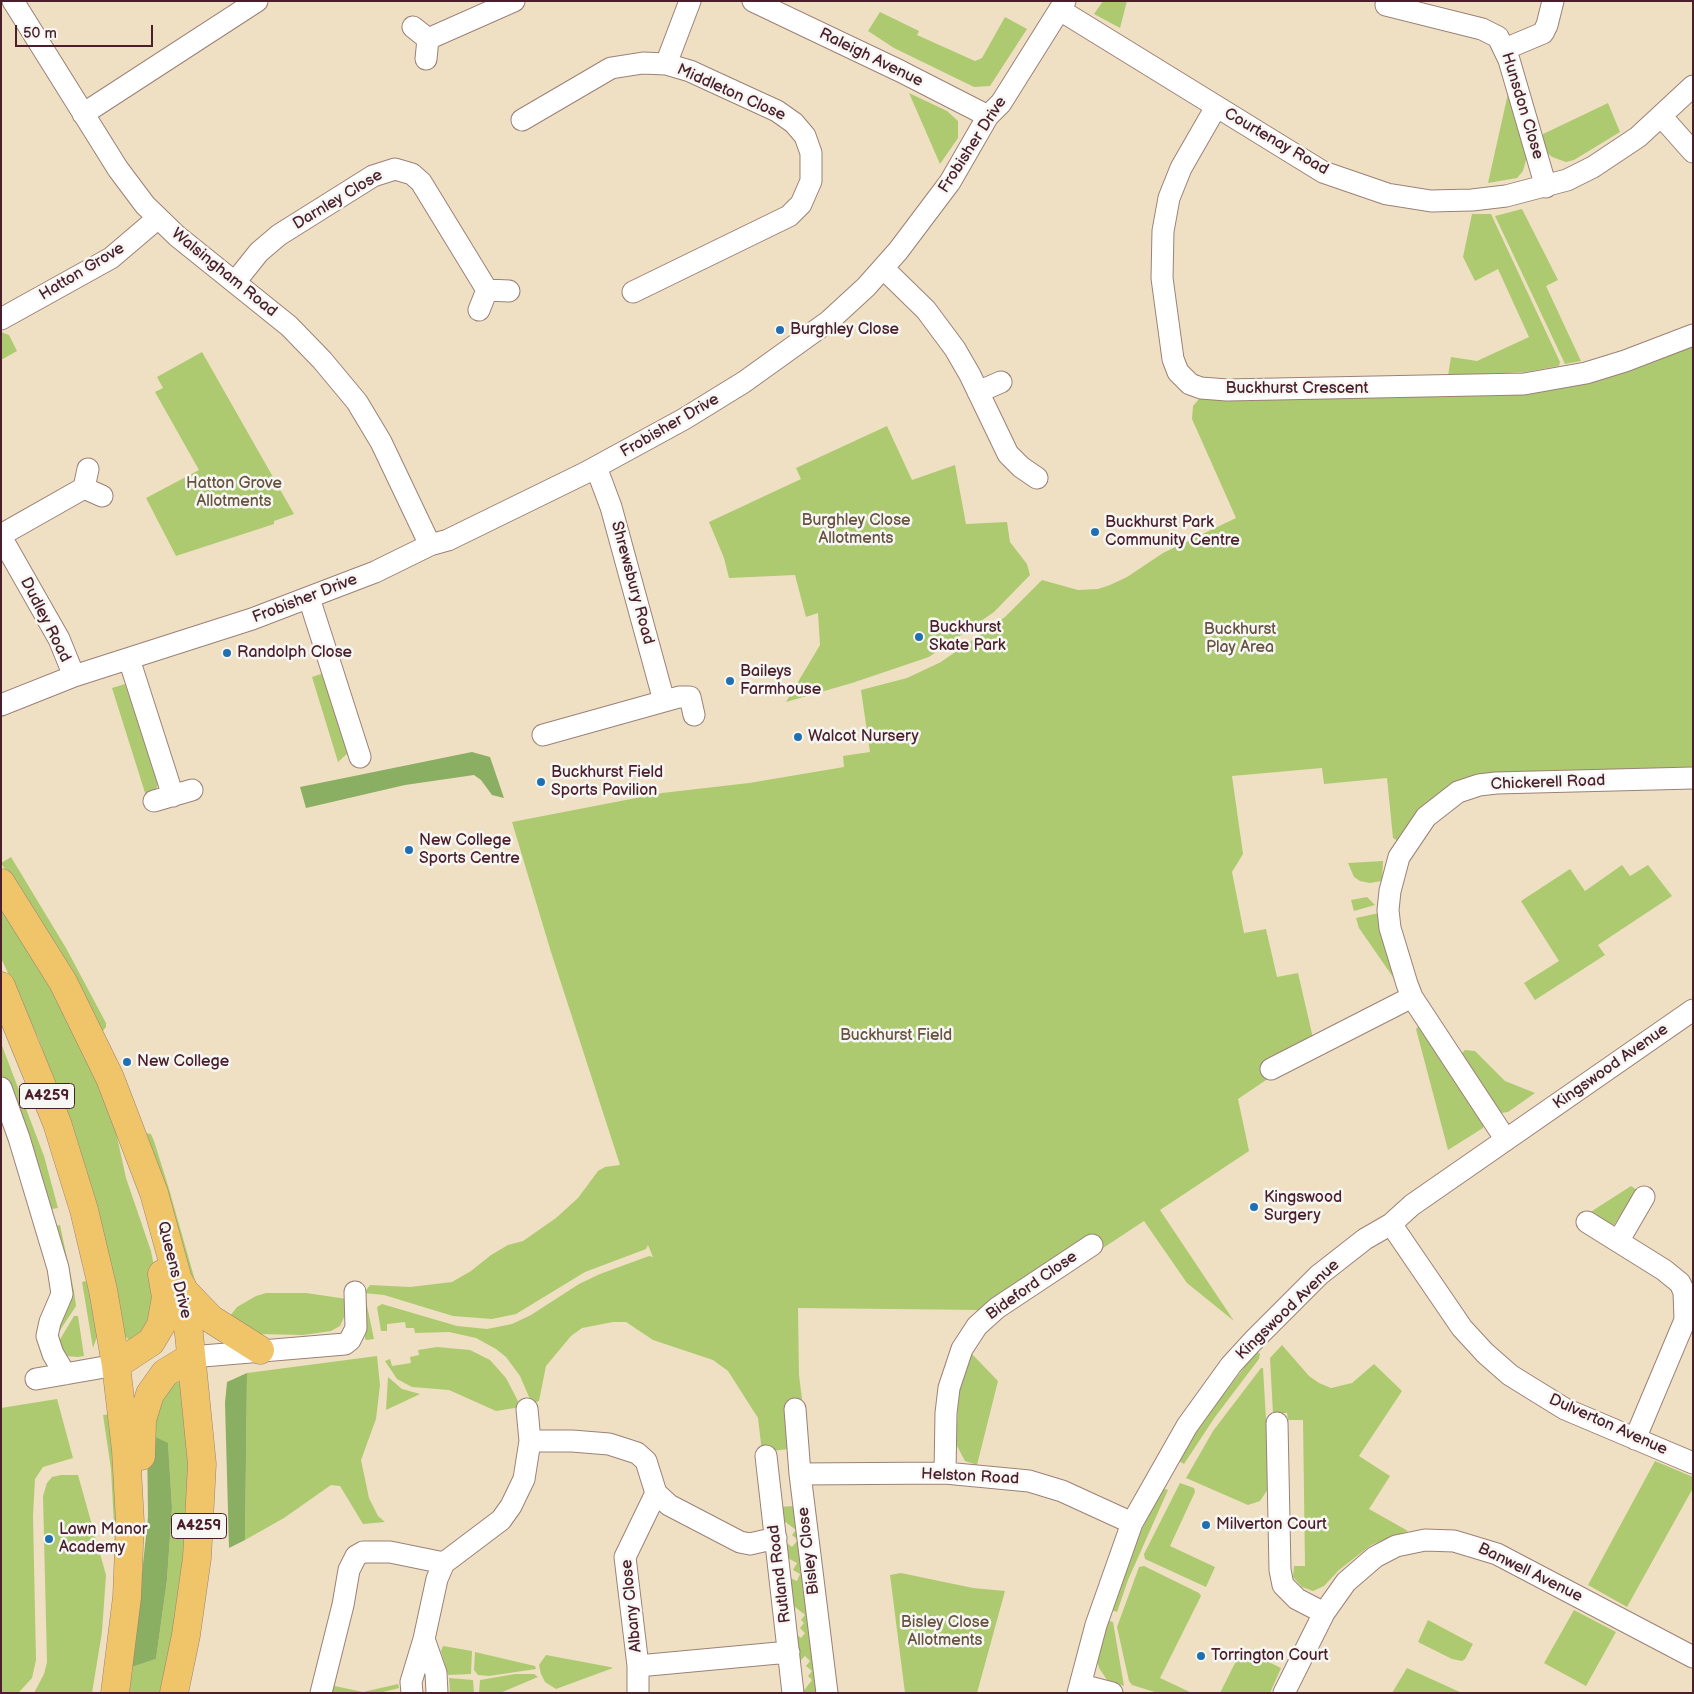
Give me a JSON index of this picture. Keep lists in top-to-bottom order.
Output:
{
  "streets": {
    "main road": ["A4259", "Queens Drive"],
    "street": [
      "Raleigh Avenue",
      "Middleton Close",
      "Hunsdon Close",
      "Courtenay Road",
      "Frobisher Drive",
      "Darnley Close",
      "Hatton Grove",
      "Walsingham Road",
      "Buckhurst Crescent",
      "Shrewsbury Road",
      "Dudley Road",
      "Chickerell Road",
      "Kingswood Avenue",
      "Bideford Close",
      "Dulverton Avenue",
      "Helston Road",
      "Bisley Close",
      "Banwell Avenue",
      "Rutland Road",
      "Albany Close"
    ]
  },
  "crossings": [
    ["Raleigh Avenue", "Frobisher Drive"],
    ["Hunsdon Close", "Courtenay Road"],
    ["Courtenay Road", "Frobisher Drive"],
    ["Courtenay Road", "Buckhurst Crescent"],
    ["Frobisher Drive", "Walsingham Road"],
    ["Frobisher Drive", "Shrewsbury Road"],
    ["Frobisher Drive", "Dudley Road"],
    ["Darnley Close", "Walsingham Road"],
    ["Hatton Grove", "Walsingham Road"],
    ["Chickerell Road", "Kingswood Avenue"],
    ["Kingswood Avenue", "Dulverton Avenue"],
    ["Kingswood Avenue", "Helston Road"],
    ["Bideford Close", "Helston Road"],
    ["Helston Road", "Bisley Close"],
    ["Rutland Road", "Albany Close"]
  ],
  "parks": [
    "Hatton Grove Allotments",
    "Burghley Close Allotments",
    "Buckhurst Play Area",
    "Buckhurst Field",
    "Bisley Close Allotments"
  ],
  "places": [
    "Burghley Close",
    "Buckhurst Park Community Centre",
    "Buckhurst Skate Park",
    "Randolph Close",
    "Baileys Farmhouse",
    "Walcot Nursery",
    "Buckhurst Field Sports Pavilion",
    "New College Sports Centre",
    "New College",
    "Kingswood Surgery",
    "Milverton Court",
    "Lawn Manor Academy",
    "Torrington Court"
  ],
  "scale_bar": "50 m"
}
